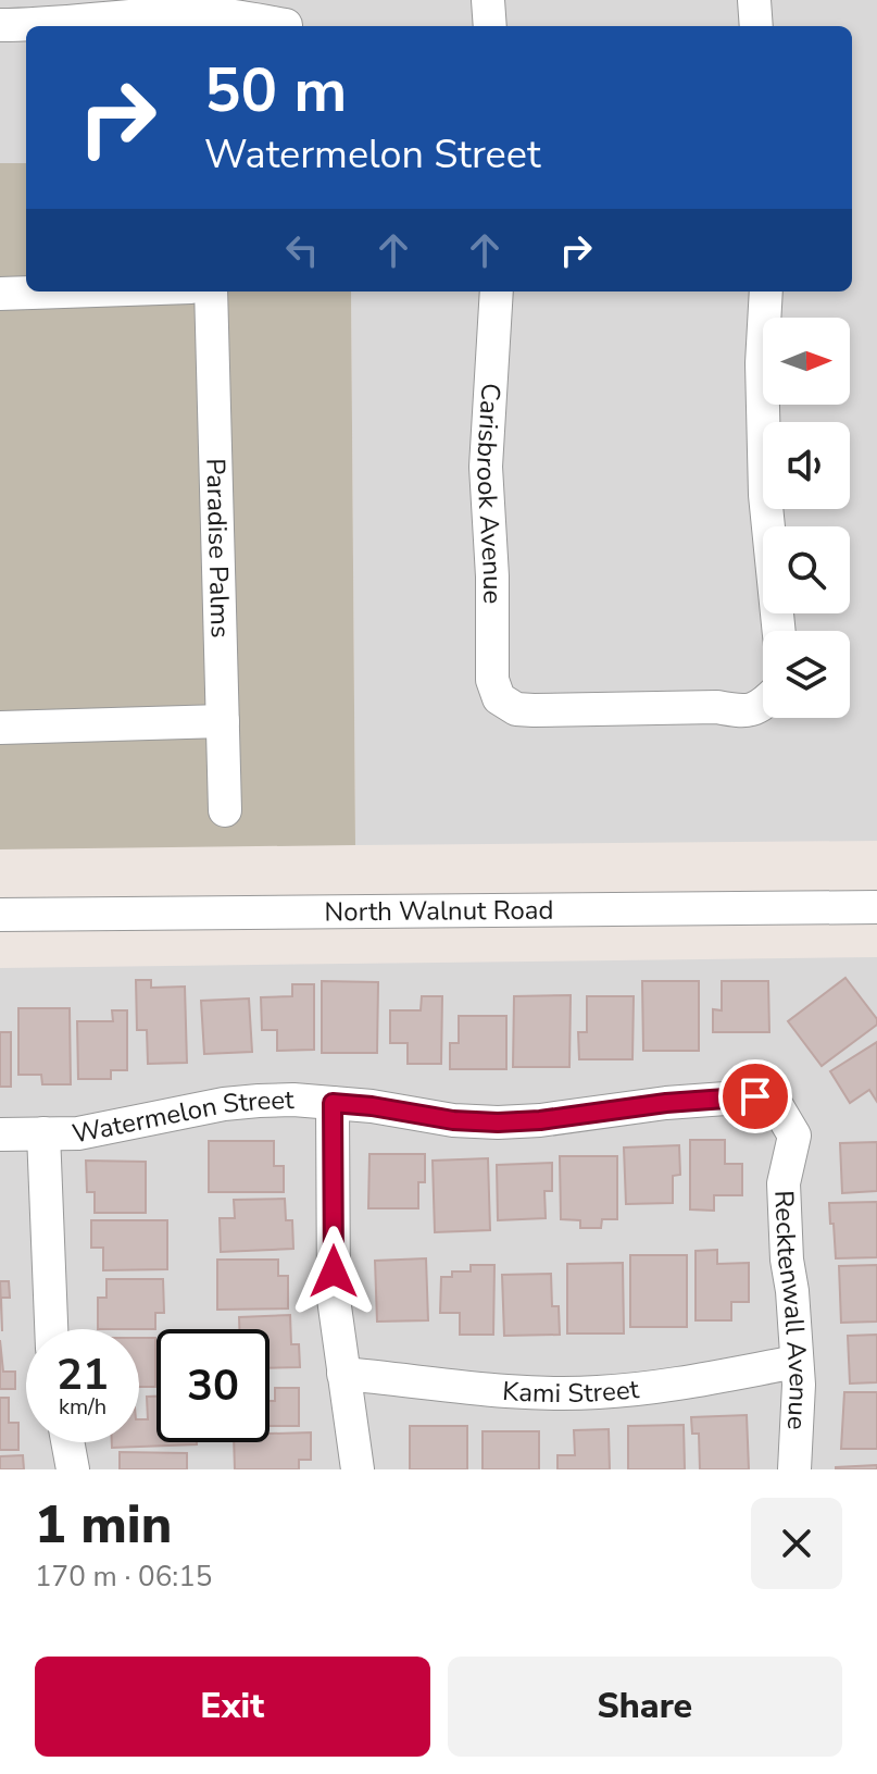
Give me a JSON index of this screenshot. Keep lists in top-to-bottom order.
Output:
{
  "streets": {
    "street": [
      "Carisbrook Avenue",
      "Paradise Palms",
      "North Walnut Road",
      "Watermelon Street",
      "Recktenwall Avenue",
      "Kami Street"
    ]
  },
  "crossings": [
    ["Watermelon Street", "Recktenwall Avenue"],
    ["Recktenwall Avenue", "Kami Street"]
  ],
  "north": "right",
  "page": {
    "turn": ["50 m", "Watermelon Street"],
    "speed": "21 km/h",
    "limit": "30",
    "heading": ["1 min", "170 m · 06:15"],
    "buttons": ["Exit", "Share"]
  }
}
